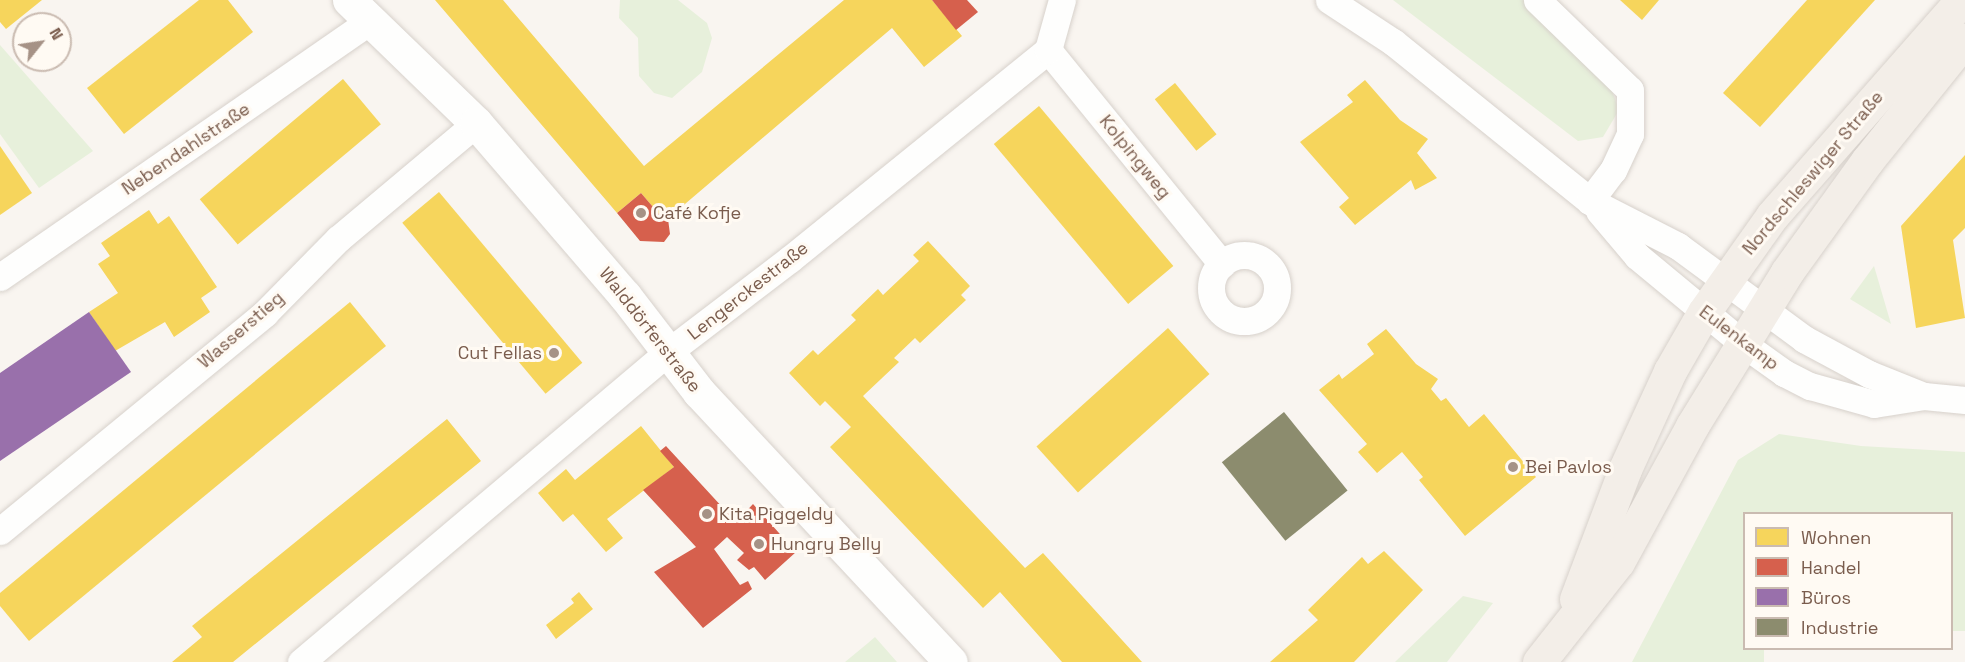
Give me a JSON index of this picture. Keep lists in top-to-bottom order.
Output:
{
  "streets": {
    "main road": ["Nordschleswiger Straße"],
    "street": [
      "Nebendahlstraße",
      "Kolpingweg",
      "Lengerckestraße",
      "Wasserstieg",
      "Walddörferstraße",
      "Eulenkamp"
    ]
  },
  "crossings": [
    ["Nebendahlstraße", "Walddörferstraße"],
    ["Kolpingweg", "Lengerckestraße"],
    ["Nordschleswiger Straße", "Eulenkamp"],
    ["Lengerckestraße", "Walddörferstraße"],
    ["Wasserstieg", "Walddörferstraße"]
  ],
  "places": [
    "Café Kofje",
    "Cut Fellas",
    "Bei Pavlos",
    "Kita Piggeldy",
    "Hungry Belly"
  ],
  "legend": [
    "Wohnen",
    "Handel",
    "Büros",
    "Industrie"
  ],
  "north": "top right"
}
